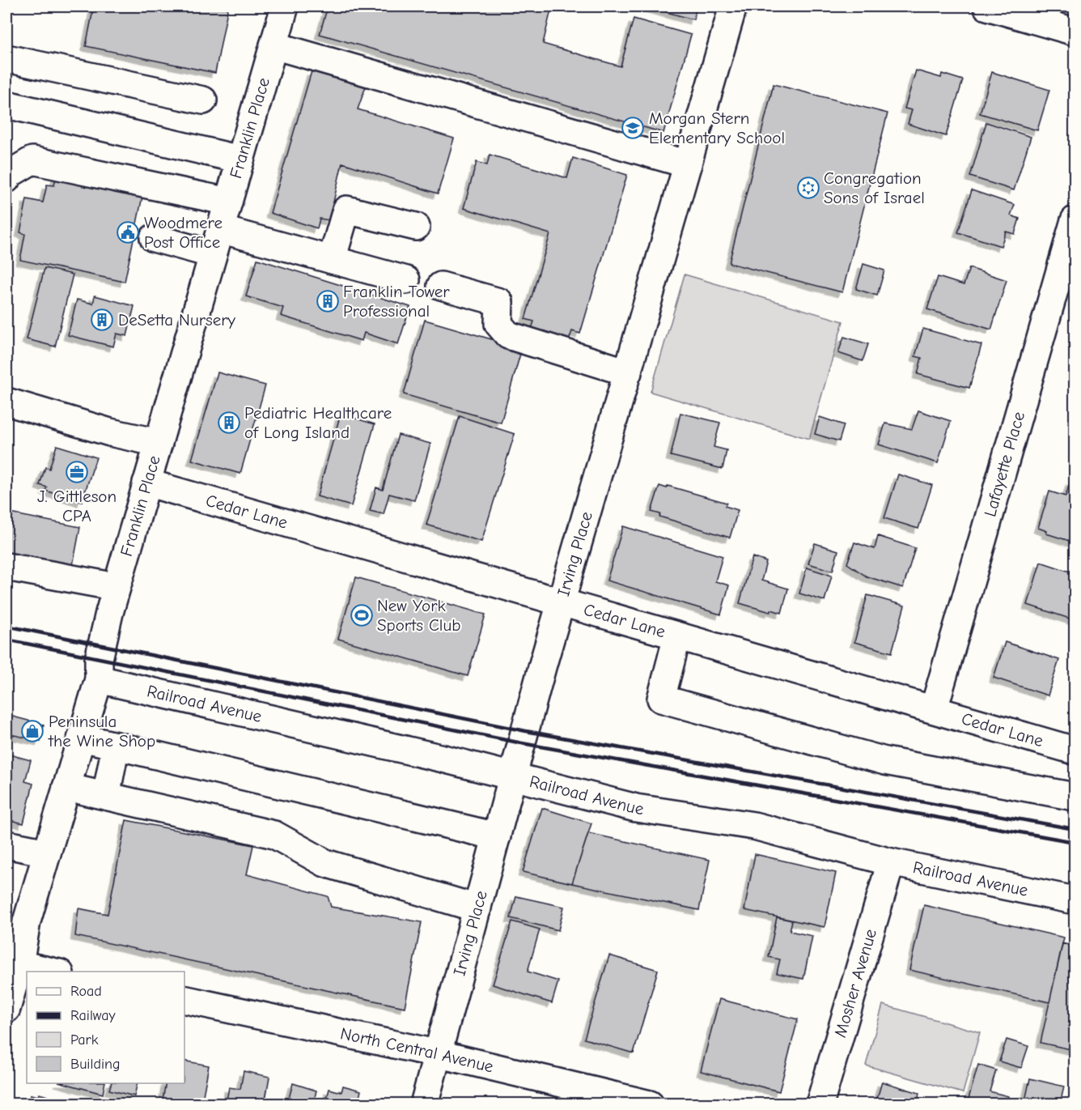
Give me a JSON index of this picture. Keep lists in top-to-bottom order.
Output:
{
  "streets": {
    "street": [
      "Franklin Place",
      "Lafayette Place",
      "Cedar Lane",
      "Irving Place",
      "Railroad Avenue",
      "Mosher Avenue",
      "North Central Avenue"
    ]
  },
  "crossings": [
    ["Franklin Place", "Cedar Lane"],
    ["Franklin Place", "Railroad Avenue"],
    ["Lafayette Place", "Cedar Lane"],
    ["Cedar Lane", "Irving Place"],
    ["Irving Place", "Railroad Avenue"],
    ["Irving Place", "North Central Avenue"],
    ["Railroad Avenue", "Mosher Avenue"]
  ],
  "places": {
    "school or university": ["Morgan Stern Elementary School"],
    "synagogue": ["Congregation Sons of Israel"],
    "public building": ["Woodmere Post Office"],
    "building": ["Franklin Tower Professional", "DeSetta Nursery", "Pediatric Healthcare of Long Island"],
    "office": ["J. Gittleson CPA"],
    "sports": ["New York Sports Club"],
    "shop": ["Peninsula the Wine Shop"]
  },
  "legend": [
    "Road",
    "Railway",
    "Park",
    "Building"
  ]
}
